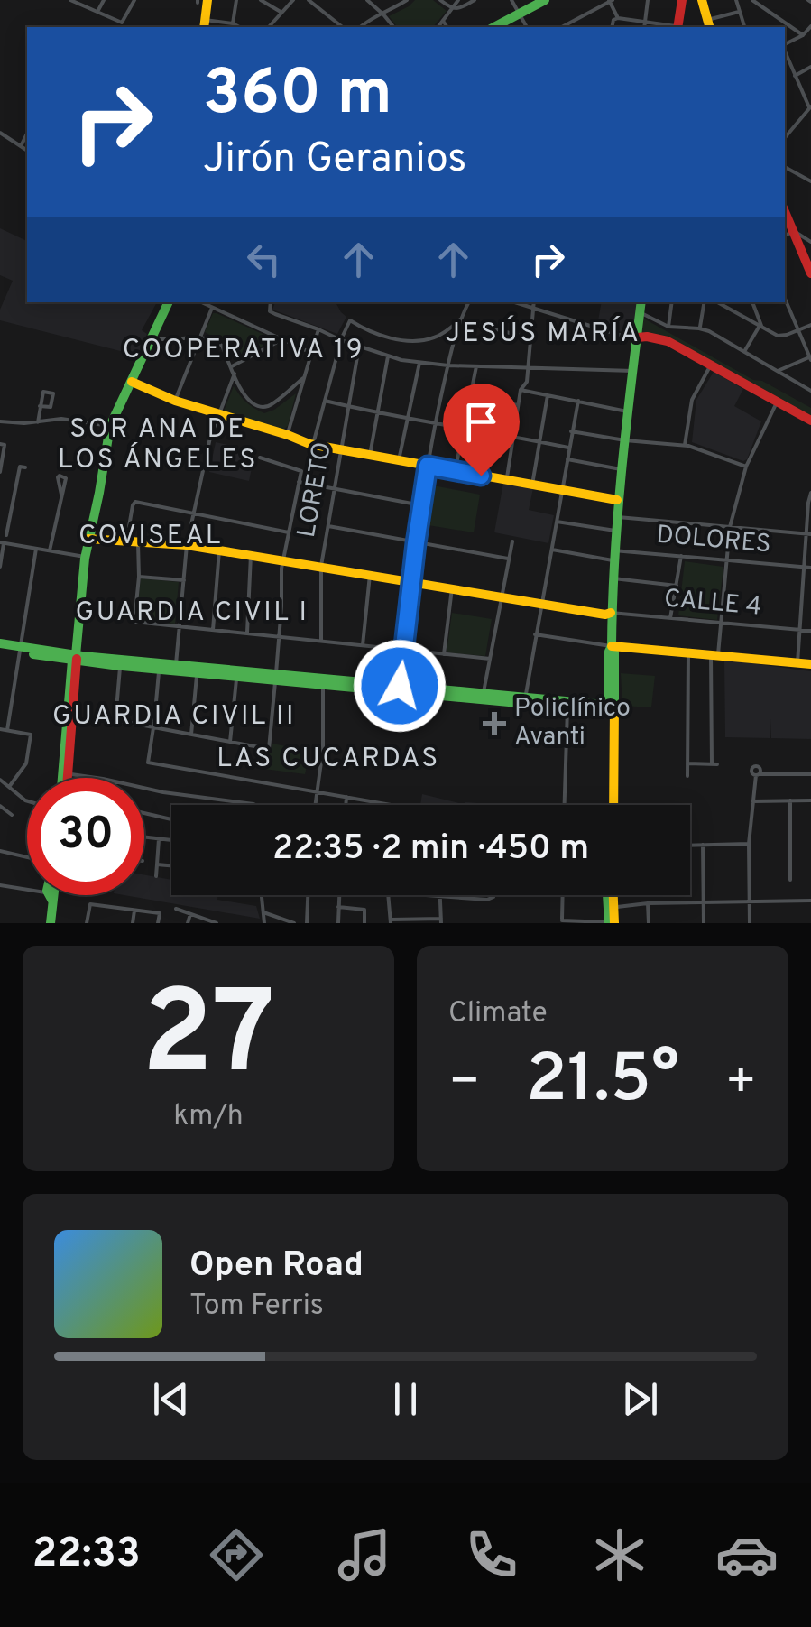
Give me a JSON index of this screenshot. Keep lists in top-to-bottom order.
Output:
{
  "streets": {
    "street": ["LORETO", "DOLORES", "CALLE 4"]
  },
  "districts": [
    "JESÚS MARÍA",
    "COOPERATIVA 19",
    "SOR ANA DE LOS ÁNGELES",
    "COVISEAL",
    "GUARDIA CIVIL I",
    "GUARDIA CIVIL II",
    "LAS CUCARDAS"
  ],
  "places": {
    "health": ["Policlínico Avanti"]
  },
  "page": {
    "turn": ["360 m", "Jirón Geranios"],
    "limit": "30",
    "trip": "22:35 · 2 min · 450 m",
    "tile": [
      ["27", "km/h"],
      "Climate"
    ],
    "heat": ["−", "21.5°", "+"],
    "song": ["Open Road", "Tom Ferris"],
    "tabs": "22:33"
  }
}
